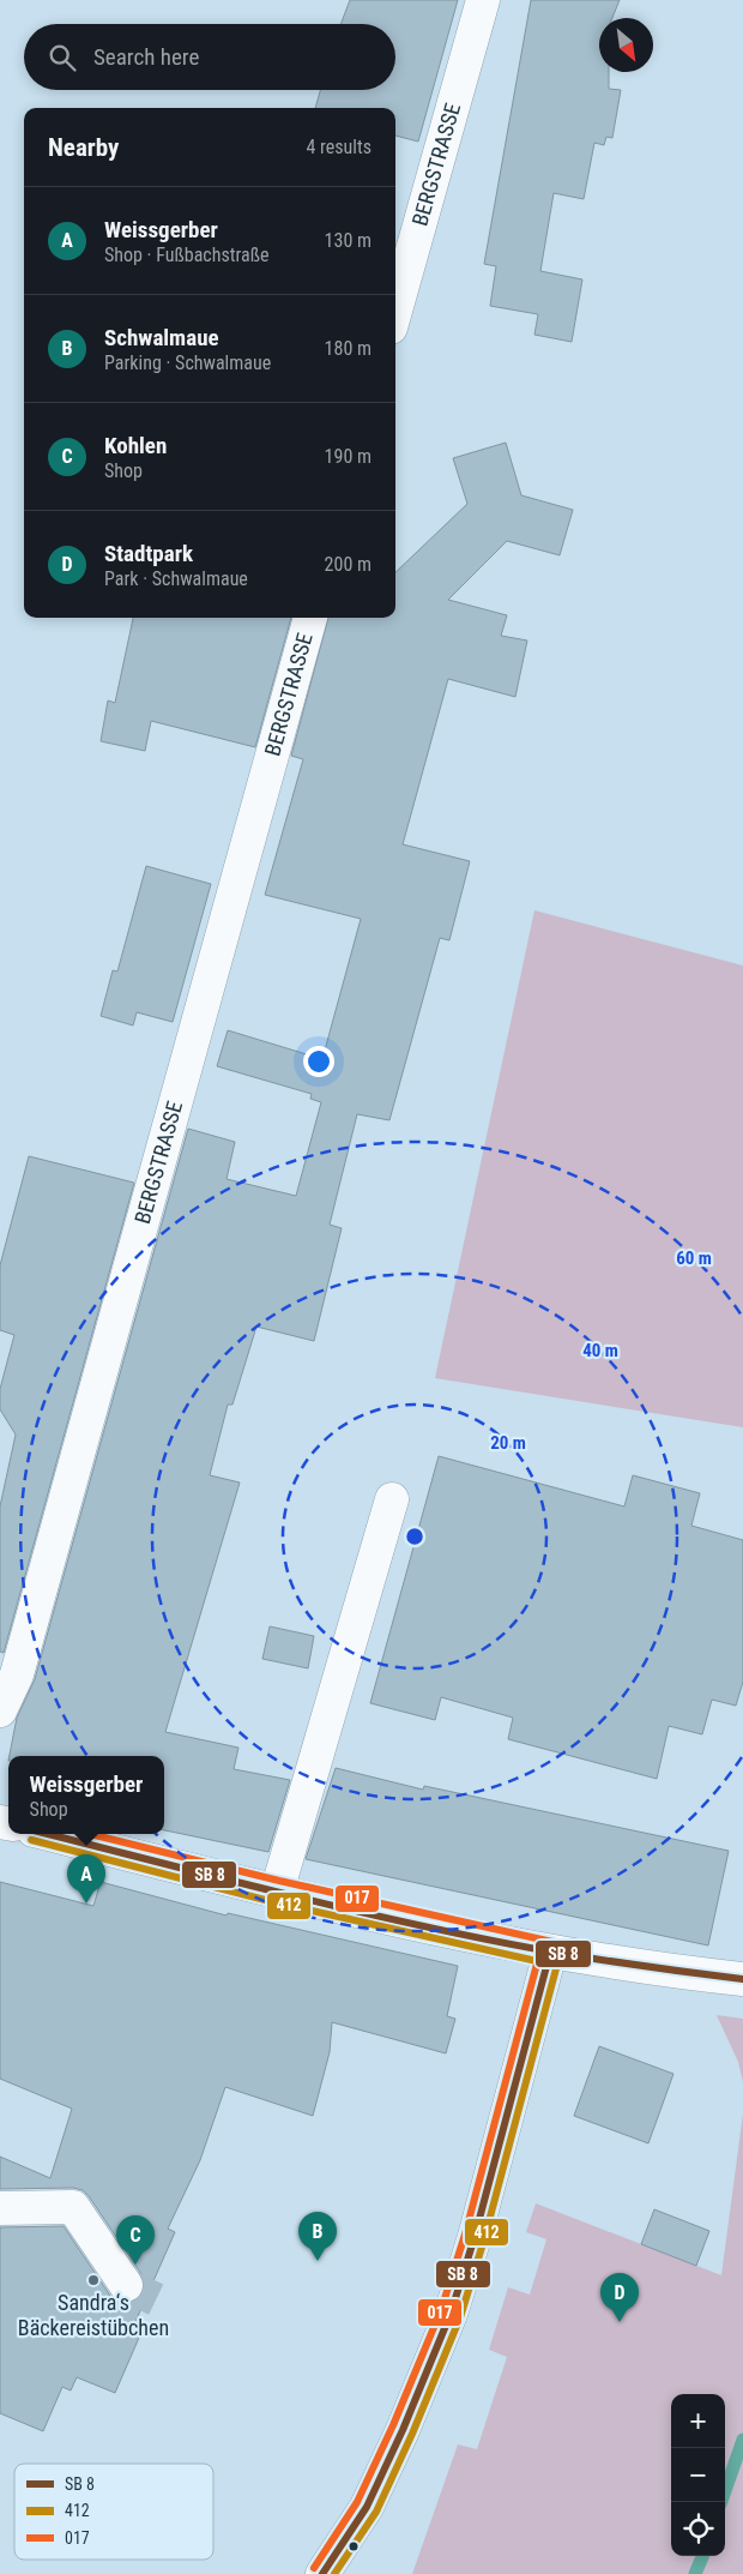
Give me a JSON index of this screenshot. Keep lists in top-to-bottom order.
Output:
{
  "streets": {
    "street": ["BERGSTRASSE"]
  },
  "places": ["Sandra‘s Bäckereistübchen"],
  "lines": ["transit line 017", "transit line 412"],
  "legend": ["SB 8", "412", "017"],
  "north": "bottom right",
  "page": {
    "search": "Search here",
    "heading": ["Nearby", "4 results"],
    "list": [
      {
        "mark": "A",
        "name": "Weissgerber",
        "note": "Shop · Fußbachstraße",
        "value": "130 m"
      },
      {
        "mark": "B",
        "name": "Schwalmaue",
        "note": "Parking · Schwalmaue",
        "value": "180 m"
      },
      {
        "mark": "C",
        "name": "Kohlen",
        "note": "Shop",
        "value": "190 m"
      },
      {
        "mark": "D",
        "name": "Stadtpark",
        "note": "Park · Schwalmaue",
        "value": "200 m"
      }
    ],
    "popup": ["Weissgerber", "Shop"],
    "pins": [
      "A",
      "B",
      "C",
      "D"
    ],
    "map_buttons": ["+", "−"]
  },
  "rings": ["60 m", "40 m", "20 m"]
}
